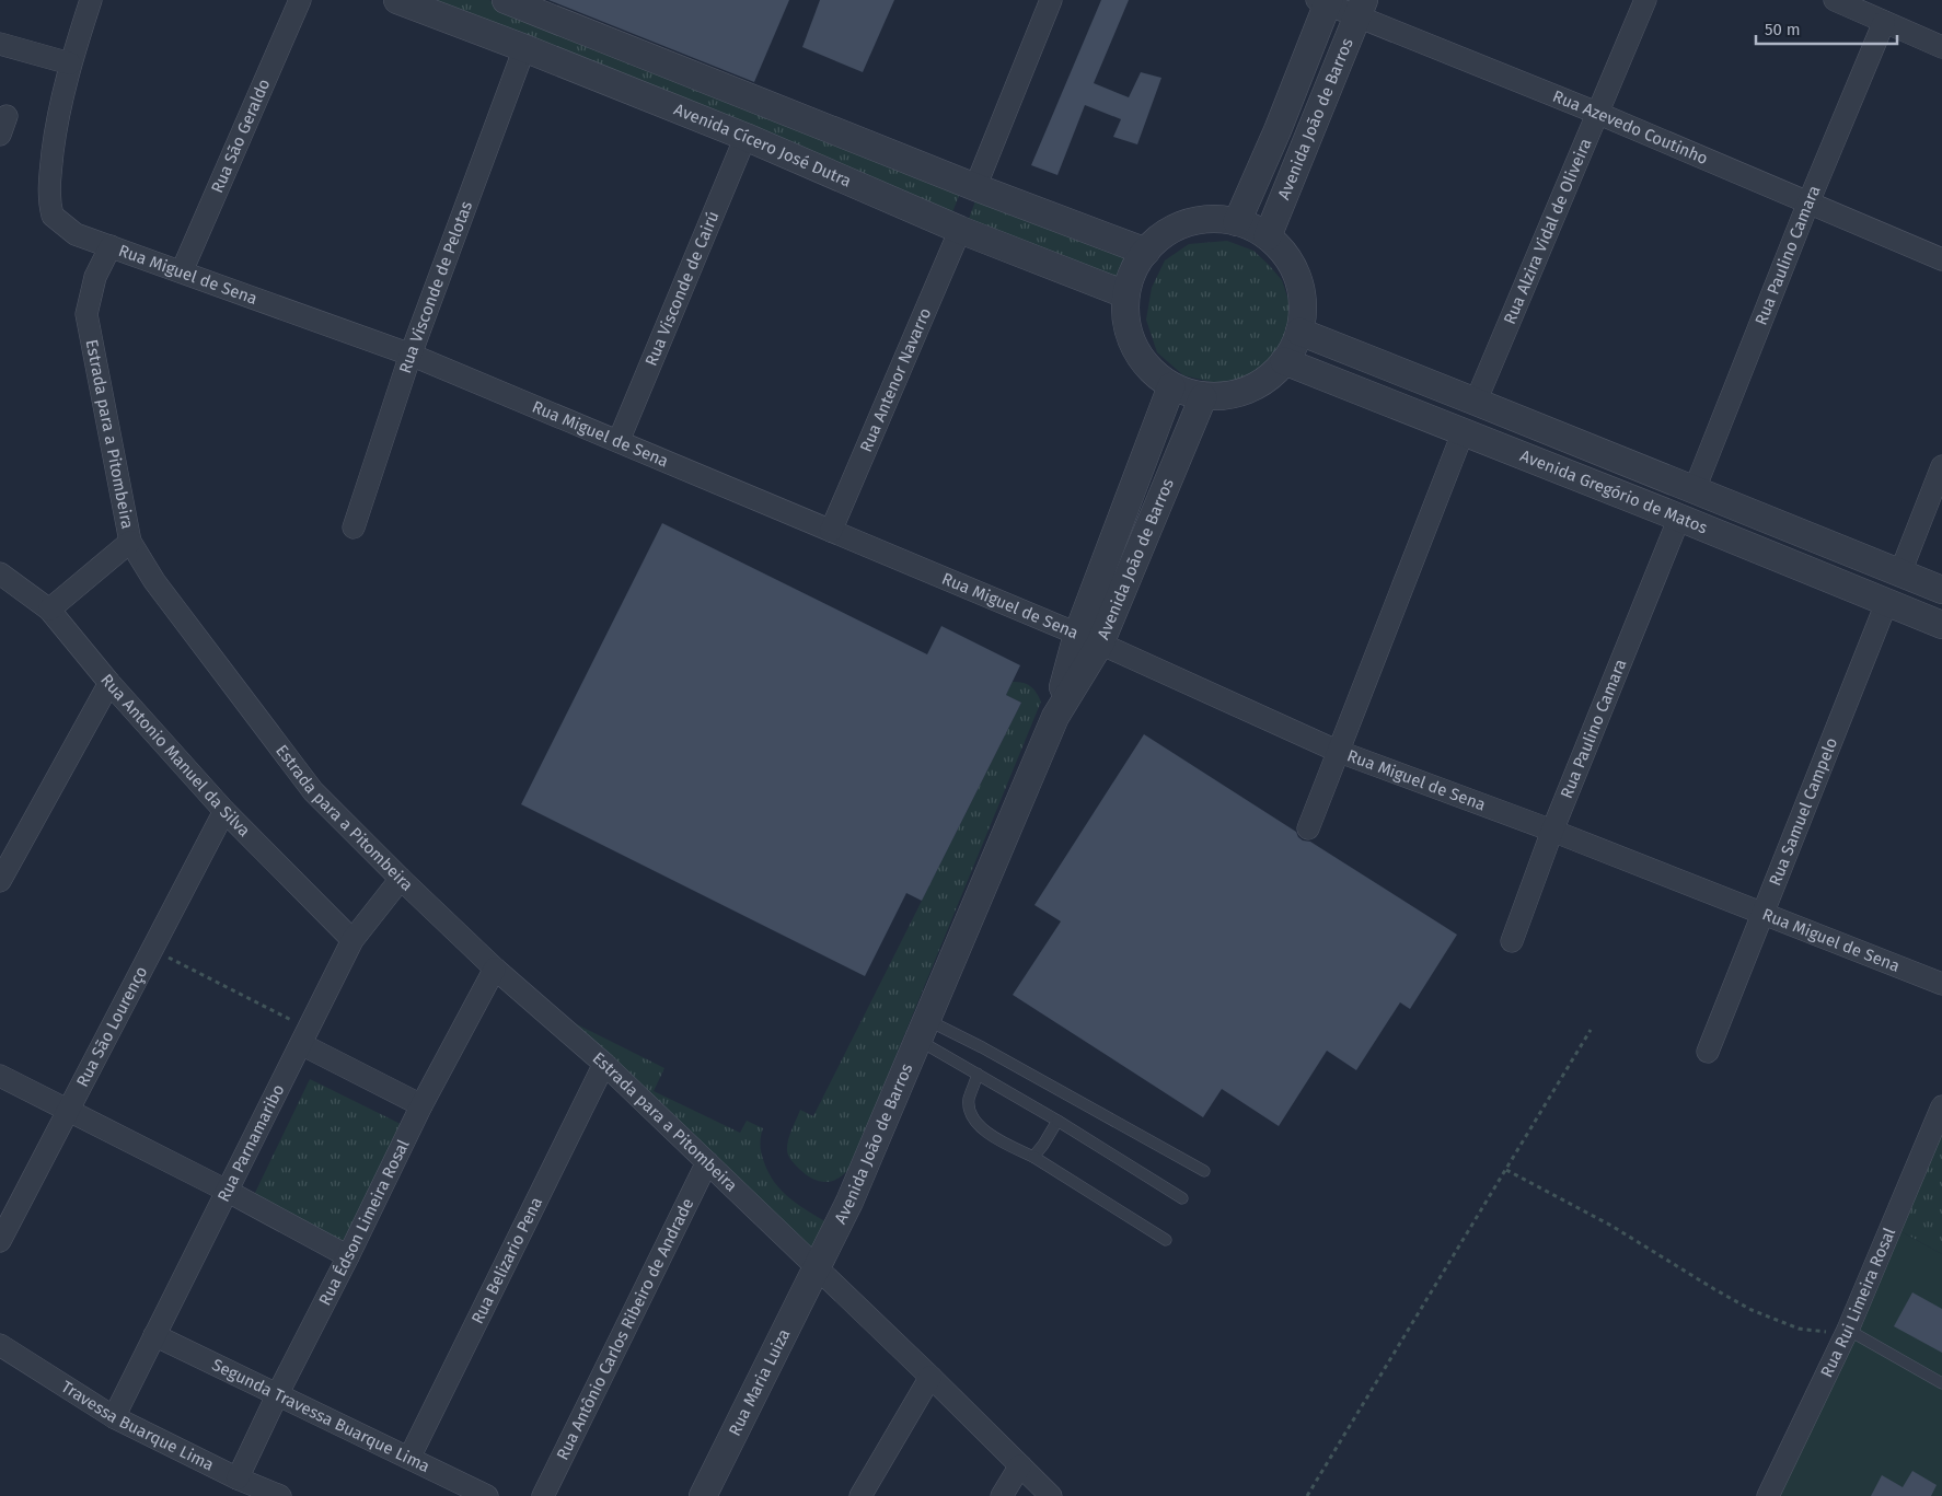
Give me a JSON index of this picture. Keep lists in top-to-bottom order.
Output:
{
  "streets": {
    "street": [
      "Avenida João de Barros",
      "Rua Azevedo Coutinho",
      "Rua São Geraldo",
      "Avenida Cícero José Dutra",
      "Rua Alzira Vidal de Oliveira",
      "Rua Paulino Camara",
      "Rua Miguel de Sena",
      "Rua Visconde de Pelotas",
      "Rua Visconde de Cairú",
      "Rua Antenor Navarro",
      "Estrada para a Pitombeira",
      "Avenida Gregório de Matos",
      "Rua Antonio Manuel da Silva",
      "Rua Samuel Campelo",
      "Rua São Lourenço",
      "Rua Parnamaribo",
      "Rua Édson Limeira Rosal",
      "Rua Belizario Pena",
      "Rua Rui Limeira Rosal",
      "Rua Antônio Carlos Ribeiro de Andrade",
      "Rua Maria Luiza",
      "Segunda Travessa Buarque Lima",
      "Travessa Buarque Lima"
    ]
  },
  "crossings": [
    ["Avenida João de Barros", "Rua Azevedo Coutinho"],
    ["Avenida João de Barros", "Avenida Cícero José Dutra"],
    ["Avenida João de Barros", "Rua Miguel de Sena"],
    ["Avenida João de Barros", "Estrada para a Pitombeira"],
    ["Avenida João de Barros", "Avenida Gregório de Matos"],
    ["Avenida João de Barros", "Rua Maria Luiza"],
    ["Rua Azevedo Coutinho", "Rua Alzira Vidal de Oliveira"],
    ["Rua Azevedo Coutinho", "Rua Paulino Camara"],
    ["Rua São Geraldo", "Rua Miguel de Sena"],
    ["Avenida Cícero José Dutra", "Rua Visconde de Pelotas"],
    ["Avenida Cícero José Dutra", "Rua Visconde de Cairú"],
    ["Avenida Cícero José Dutra", "Rua Antenor Navarro"],
    ["Avenida Cícero José Dutra", "Avenida Gregório de Matos"],
    ["Rua Alzira Vidal de Oliveira", "Avenida Gregório de Matos"],
    ["Rua Paulino Camara", "Rua Miguel de Sena"],
    ["Rua Paulino Camara", "Avenida Gregório de Matos"],
    ["Rua Miguel de Sena", "Rua Visconde de Pelotas"],
    ["Rua Miguel de Sena", "Rua Visconde de Cairú"],
    ["Rua Miguel de Sena", "Rua Antenor Navarro"],
    ["Rua Miguel de Sena", "Estrada para a Pitombeira"],
    ["Rua Miguel de Sena", "Rua Samuel Campelo"],
    ["Estrada para a Pitombeira", "Rua Parnamaribo"],
    ["Estrada para a Pitombeira", "Rua Édson Limeira Rosal"],
    ["Estrada para a Pitombeira", "Rua Belizario Pena"],
    ["Estrada para a Pitombeira", "Rua Antônio Carlos Ribeiro de Andrade"],
    ["Estrada para a Pitombeira", "Rua Maria Luiza"],
    ["Avenida Gregório de Matos", "Rua Samuel Campelo"],
    ["Rua Antonio Manuel da Silva", "Rua São Lourenço"],
    ["Rua Antonio Manuel da Silva", "Rua Parnamaribo"],
    ["Rua Parnamaribo", "Segunda Travessa Buarque Lima"],
    ["Rua Parnamaribo", "Travessa Buarque Lima"],
    ["Rua Édson Limeira Rosal", "Segunda Travessa Buarque Lima"],
    ["Rua Édson Limeira Rosal", "Travessa Buarque Lima"],
    ["Rua Belizario Pena", "Segunda Travessa Buarque Lima"]
  ],
  "scale_bar": "50 m"
}
